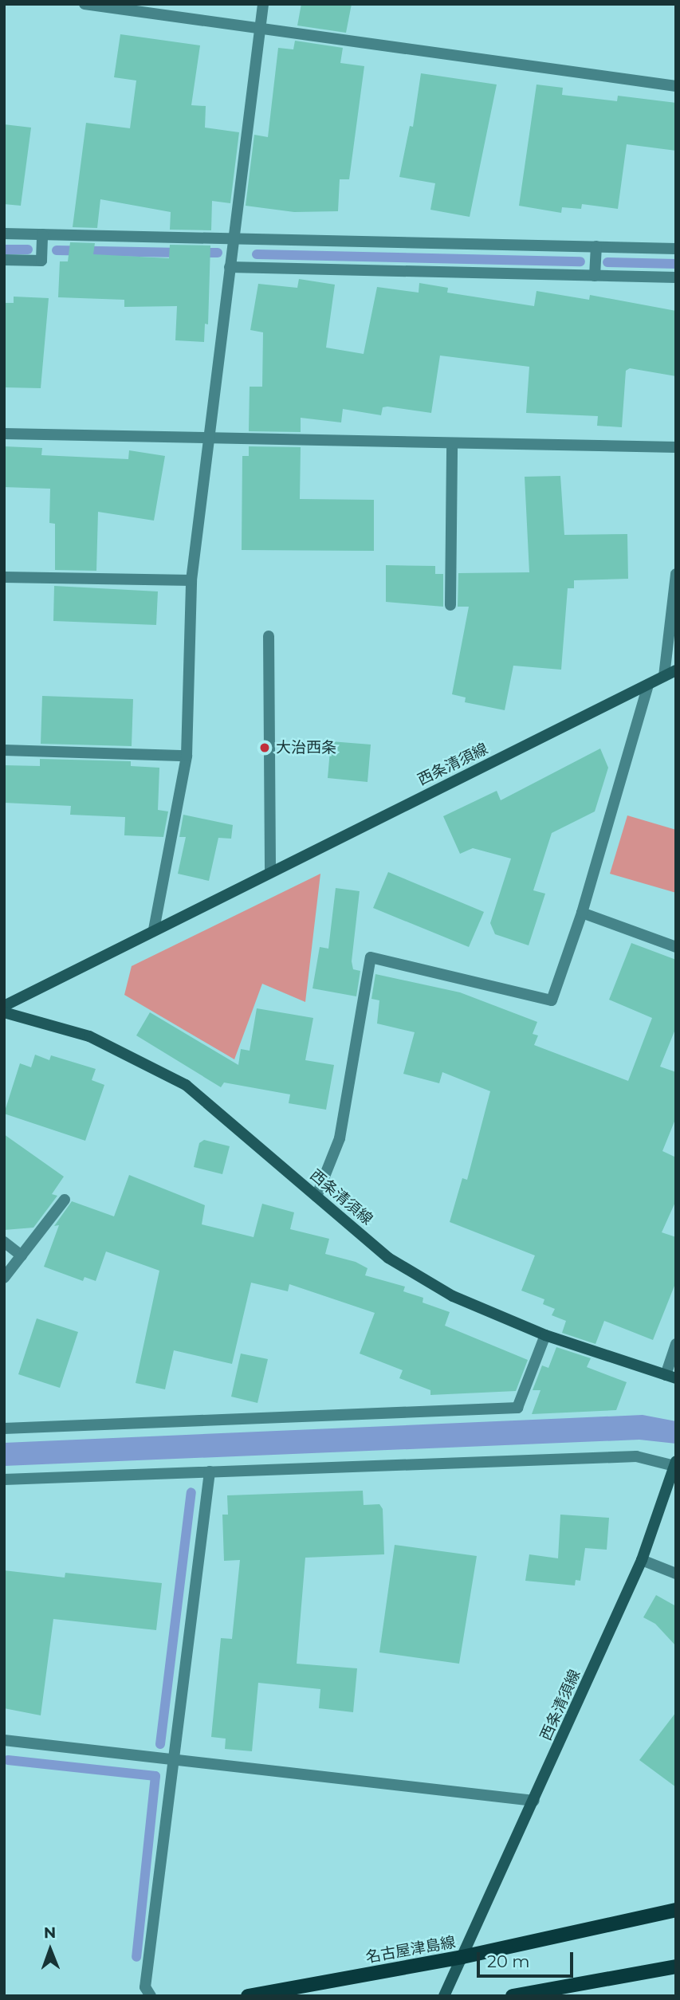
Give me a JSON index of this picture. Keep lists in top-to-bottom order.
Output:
{
  "streets": {
    "main road": ["西条清須線", "名古屋津島線"]
  },
  "crossings": [
    ["西条清須線", "名古屋津島線"]
  ],
  "places": ["大治西条"],
  "scale_bar": "20 m",
  "north": "top"
}
